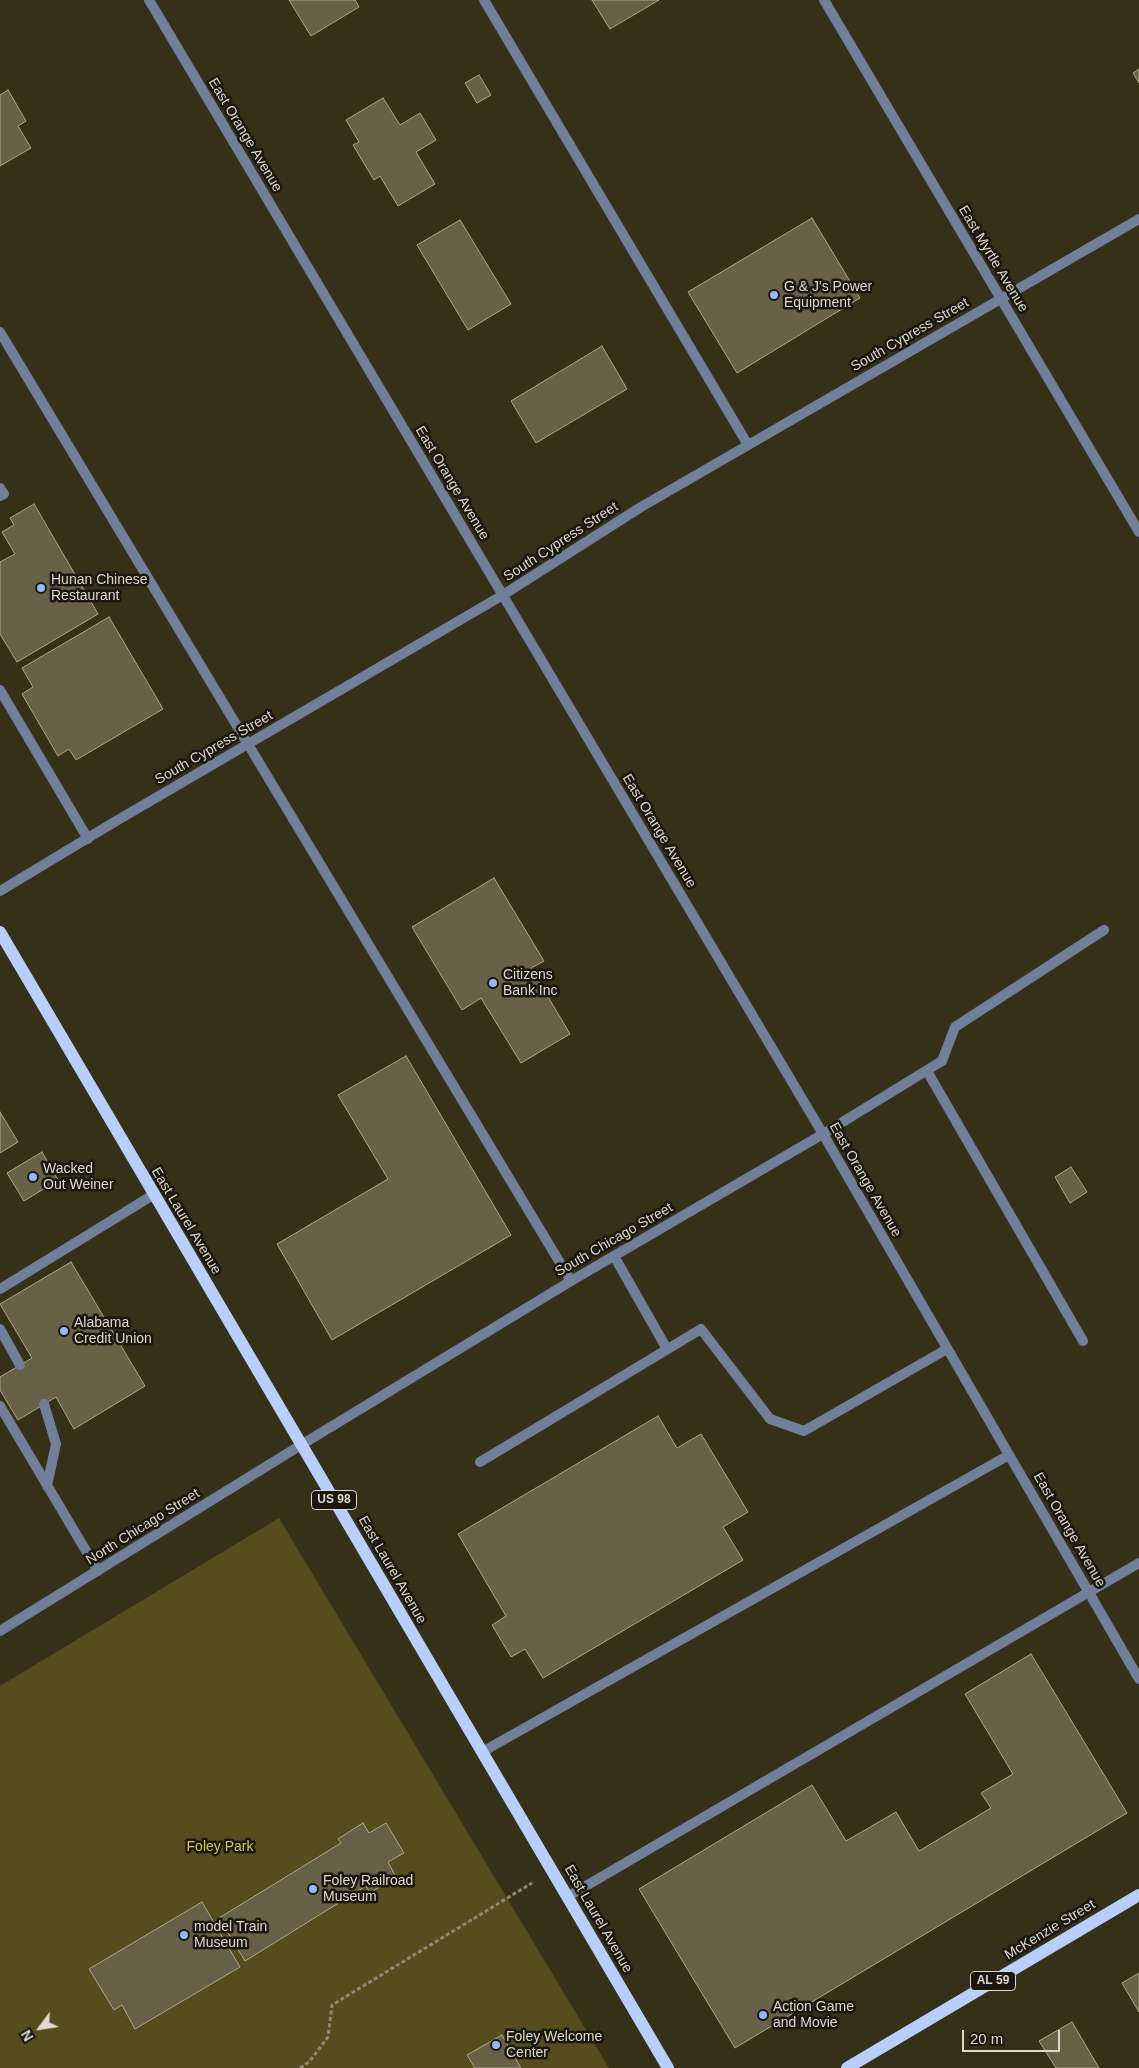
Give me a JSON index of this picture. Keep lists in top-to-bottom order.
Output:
{
  "streets": {
    "main road": [
      "East Laurel Avenue",
      "US 98",
      "McKenzie Street",
      "AL 59"
    ],
    "street": [
      "East Orange Avenue",
      "East Myrtle Avenue",
      "South Cypress Street",
      "South Chicago Street",
      "North Chicago Street"
    ]
  },
  "crossings": [
    ["East Orange Avenue", "South Cypress Street"],
    ["East Orange Avenue", "South Chicago Street"],
    ["East Myrtle Avenue", "South Cypress Street"],
    ["East Laurel Avenue", "South Chicago Street"],
    ["East Laurel Avenue", "North Chicago Street"],
    ["South Chicago Street", "North Chicago Street"]
  ],
  "parks": ["Foley Park"],
  "places": [
    "G & J's Power Equipment",
    "Hunan Chinese Restaurant",
    "Citizens Bank Inc",
    "Wacked Out Weiner",
    "Alabama Credit Union",
    "Foley Railroad Museum",
    "model Train Museum",
    "Action Game and Movie",
    "Foley Welcome Center"
  ],
  "scale_bar": "20 m",
  "north": "bottom left"
}
